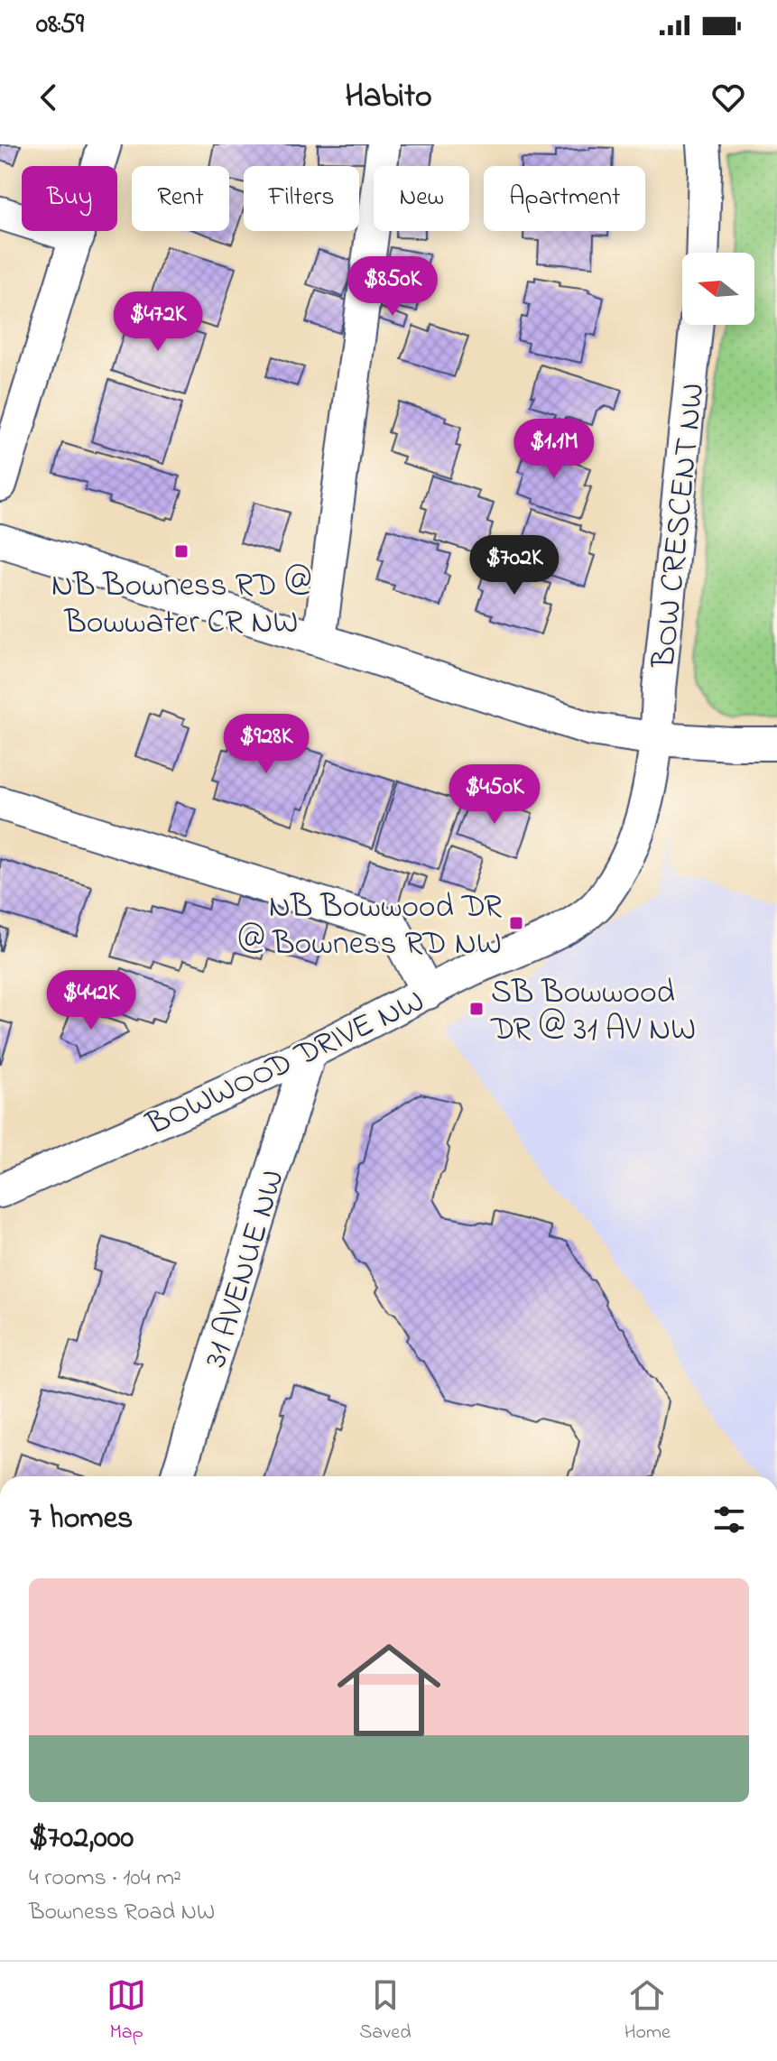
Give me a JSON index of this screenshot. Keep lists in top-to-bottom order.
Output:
{
  "streets": {
    "street": ["BOW CRESCENT NW", "BOWWOOD DRIVE NW", "31 AVENUE NW"]
  },
  "crossings": [
    ["BOW CRESCENT NW", "BOWWOOD DRIVE NW"],
    ["BOWWOOD DRIVE NW", "31 AVENUE NW"]
  ],
  "places": {
    "transit": ["NB Bowness RD @ Bowwater CR NW", "NB Bowwood DR @ Bowness RD NW", "SB Bowwood DR @ 31 AV NW"]
  },
  "north": "left",
  "page": {
    "status": "08:59",
    "header": "Habito",
    "chip": [
      "Buy",
      "Rent",
      "Filters",
      "New",
      "Apartment"
    ],
    "price": [
      "$850K",
      "$472K",
      "$1.1M",
      "$702K",
      "$928K",
      "$450K",
      "$442K"
    ],
    "heading": "7 homes",
    "list": [
      {
        "name": "$702,000",
        "note": "4 rooms · 104 m² · Bowness Road NW"
      }
    ],
    "tabs": ["Map", "Saved", "Home"]
  }
}
